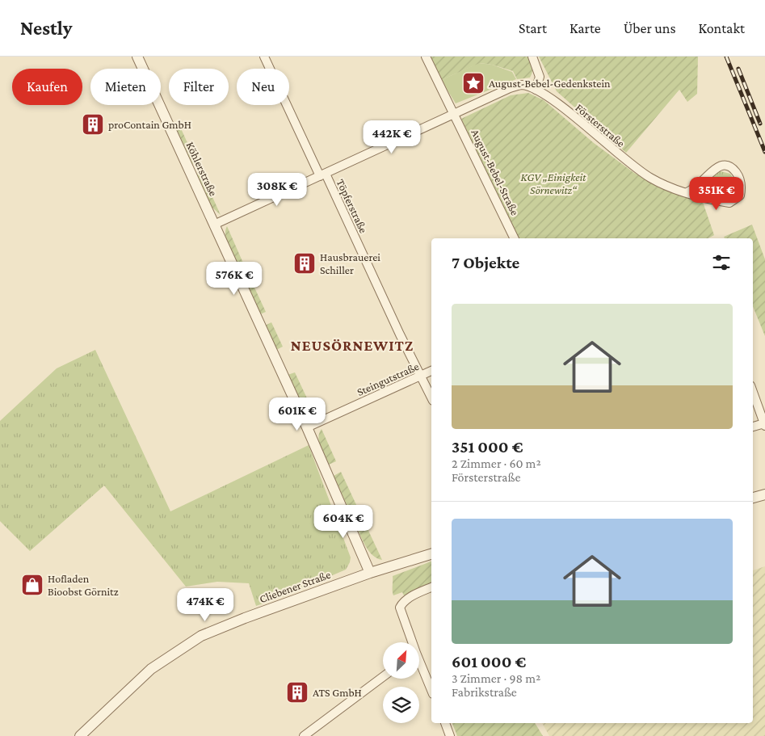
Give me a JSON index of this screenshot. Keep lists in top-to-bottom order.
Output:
{
  "streets": {
    "street": [
      "Försterstraße",
      "Köhlerstraße",
      "August-Bebel-Straße",
      "Töpferstraße",
      "Steingutstraße",
      "Cliebener Straße"
    ]
  },
  "crossings": [
    ["Försterstraße", "Köhlerstraße"],
    ["Försterstraße", "August-Bebel-Straße"],
    ["Försterstraße", "Töpferstraße"],
    ["Köhlerstraße", "Steingutstraße"],
    ["Köhlerstraße", "Cliebener Straße"],
    ["Töpferstraße", "Steingutstraße"]
  ],
  "districts": ["NEUSÖRNEWITZ"],
  "parks": ["KGV „Einigkeit Sörnewitz“"],
  "places": {
    "place": ["August-Bebel-Gedenkstein"],
    "building": ["proContain GmbH", "Hausbrauerei Schiller", "ATS GmbH"],
    "shop": ["Hofladen Bioobst Görnitz"]
  },
  "north": "top right",
  "page": {
    "header": "Nestly",
    "nav": [
      "Start",
      "Karte",
      "Über uns",
      "Kontakt"
    ],
    "chip": [
      "Kaufen",
      "Mieten",
      "Filter",
      "Neu"
    ],
    "price": [
      "442K €",
      "308K €",
      "351K €",
      "576K €",
      "601K €",
      "604K €",
      "474K €"
    ],
    "heading": "7 Objekte",
    "list": [
      {
        "name": "351 000 €",
        "note": "2 Zimmer · 60 m² · Försterstraße"
      },
      {
        "name": "601 000 €",
        "note": "3 Zimmer · 98 m² · Fabrikstraße"
      }
    ]
  }
}
